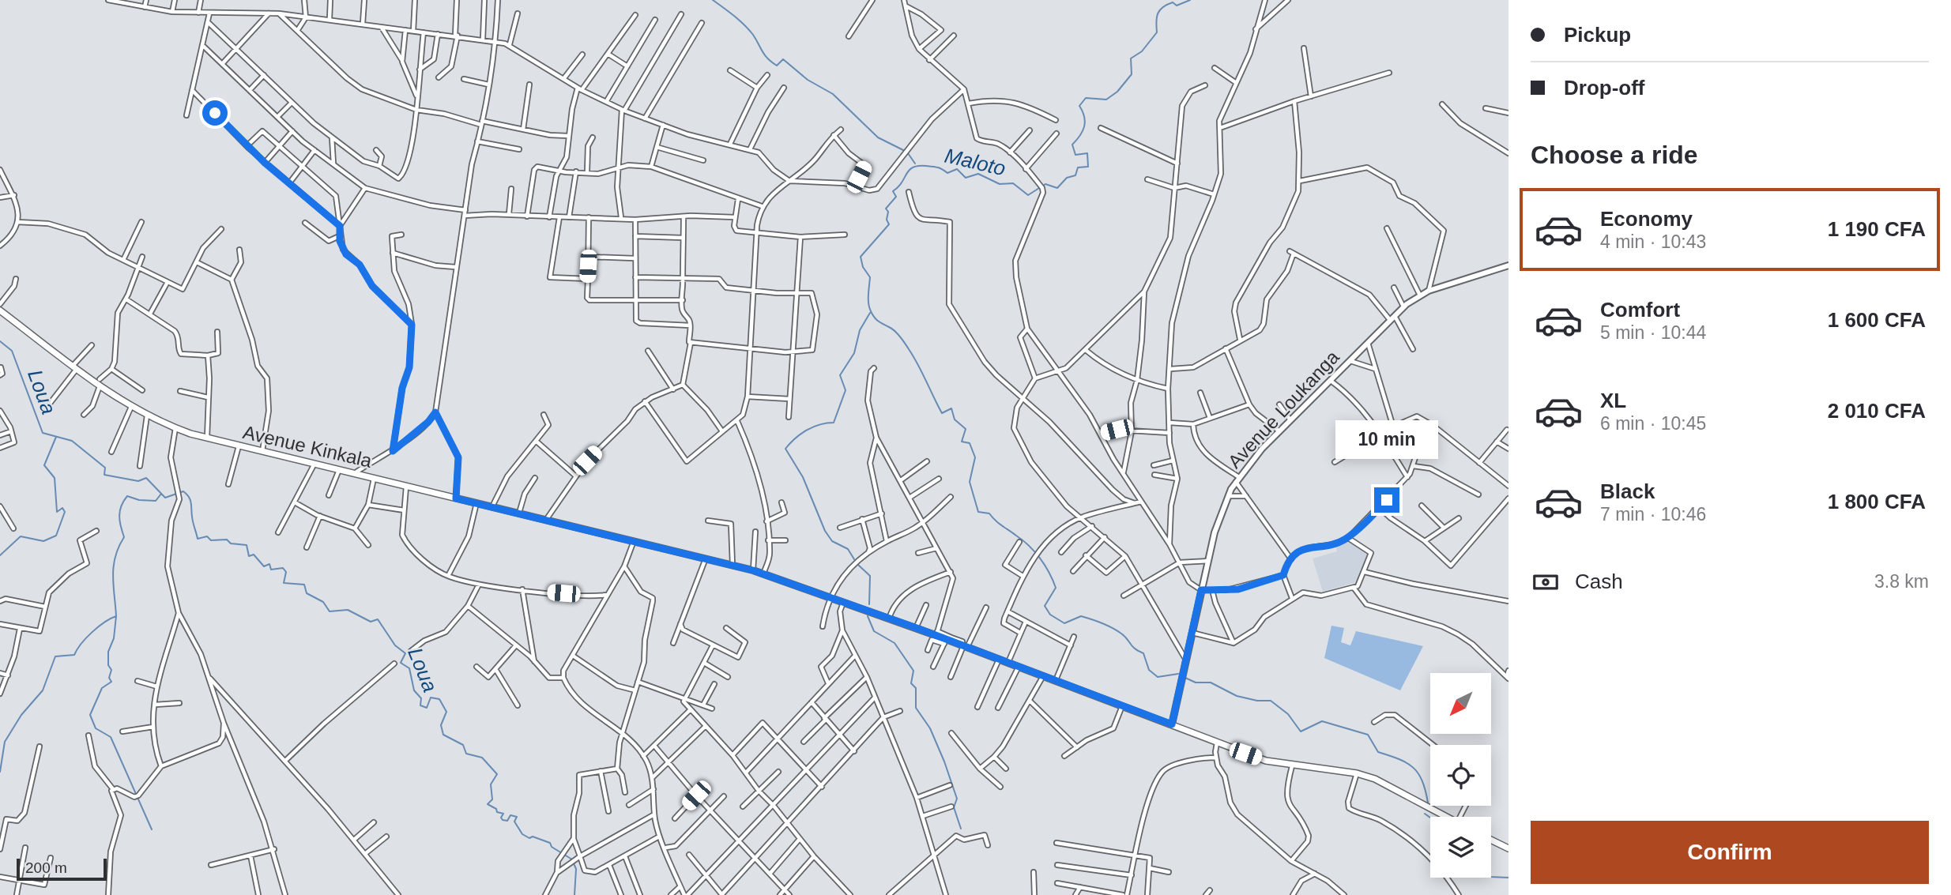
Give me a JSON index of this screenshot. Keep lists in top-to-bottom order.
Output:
{
  "streets": {
    "main road": ["Avenue Loukanga", "Avenue Kinkala"]
  },
  "crossings": [
    ["Avenue Loukanga", "Avenue Kinkala"]
  ],
  "water": ["Maloto", "Loua"],
  "scale_bar": "200 m",
  "north": "bottom left",
  "page": {
    "banner": ["Pickup", "Drop-off"],
    "heading": "Choose a ride",
    "list": [
      {
        "name": "Economy",
        "note": "4 min · 10:43",
        "value": "1 190 CFA"
      },
      {
        "name": "Comfort",
        "note": "5 min · 10:44",
        "value": "1 600 CFA"
      },
      {
        "name": "XL",
        "note": "6 min · 10:45",
        "value": "2 010 CFA"
      },
      {
        "name": "Black",
        "note": "7 min · 10:46",
        "value": "1 800 CFA"
      }
    ],
    "bubble": "10 min",
    "pay": ["Cash", "3.8 km"],
    "buttons": "Confirm",
    "scale": "200 m"
  }
}
